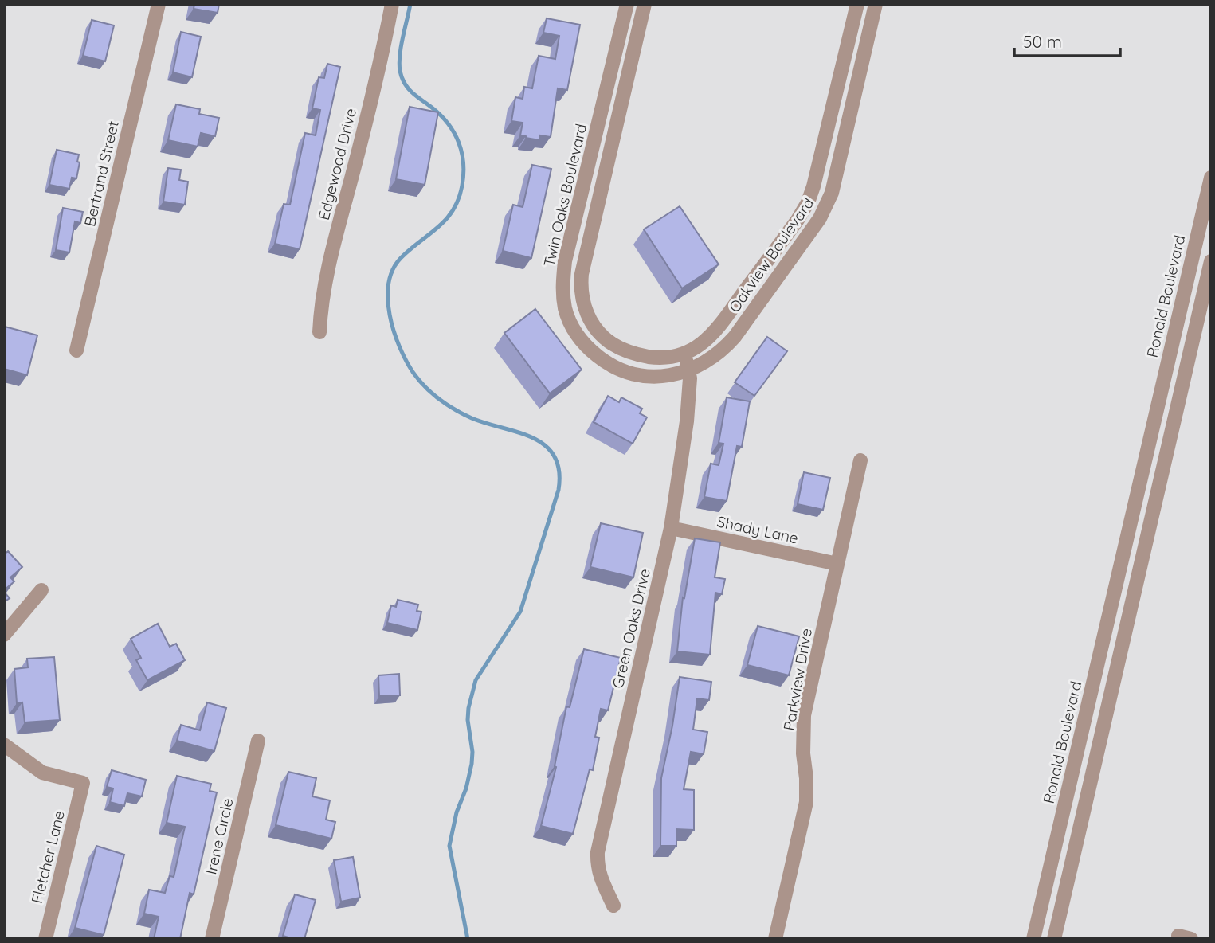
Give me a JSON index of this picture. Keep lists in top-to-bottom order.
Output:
{
  "streets": {
    "street": [
      "Edgewood Drive",
      "Bertrand Street",
      "Twin Oaks Boulevard",
      "Oakview Boulevard",
      "Ronald Boulevard",
      "Shady Lane",
      "Green Oaks Drive",
      "Parkview Drive",
      "Irene Circle",
      "Fletcher Lane"
    ]
  },
  "crossings": [
    ["Twin Oaks Boulevard", "Oakview Boulevard"],
    ["Twin Oaks Boulevard", "Green Oaks Drive"],
    ["Oakview Boulevard", "Green Oaks Drive"],
    ["Shady Lane", "Green Oaks Drive"],
    ["Shady Lane", "Parkview Drive"]
  ],
  "scale_bar": "50 m"
}
